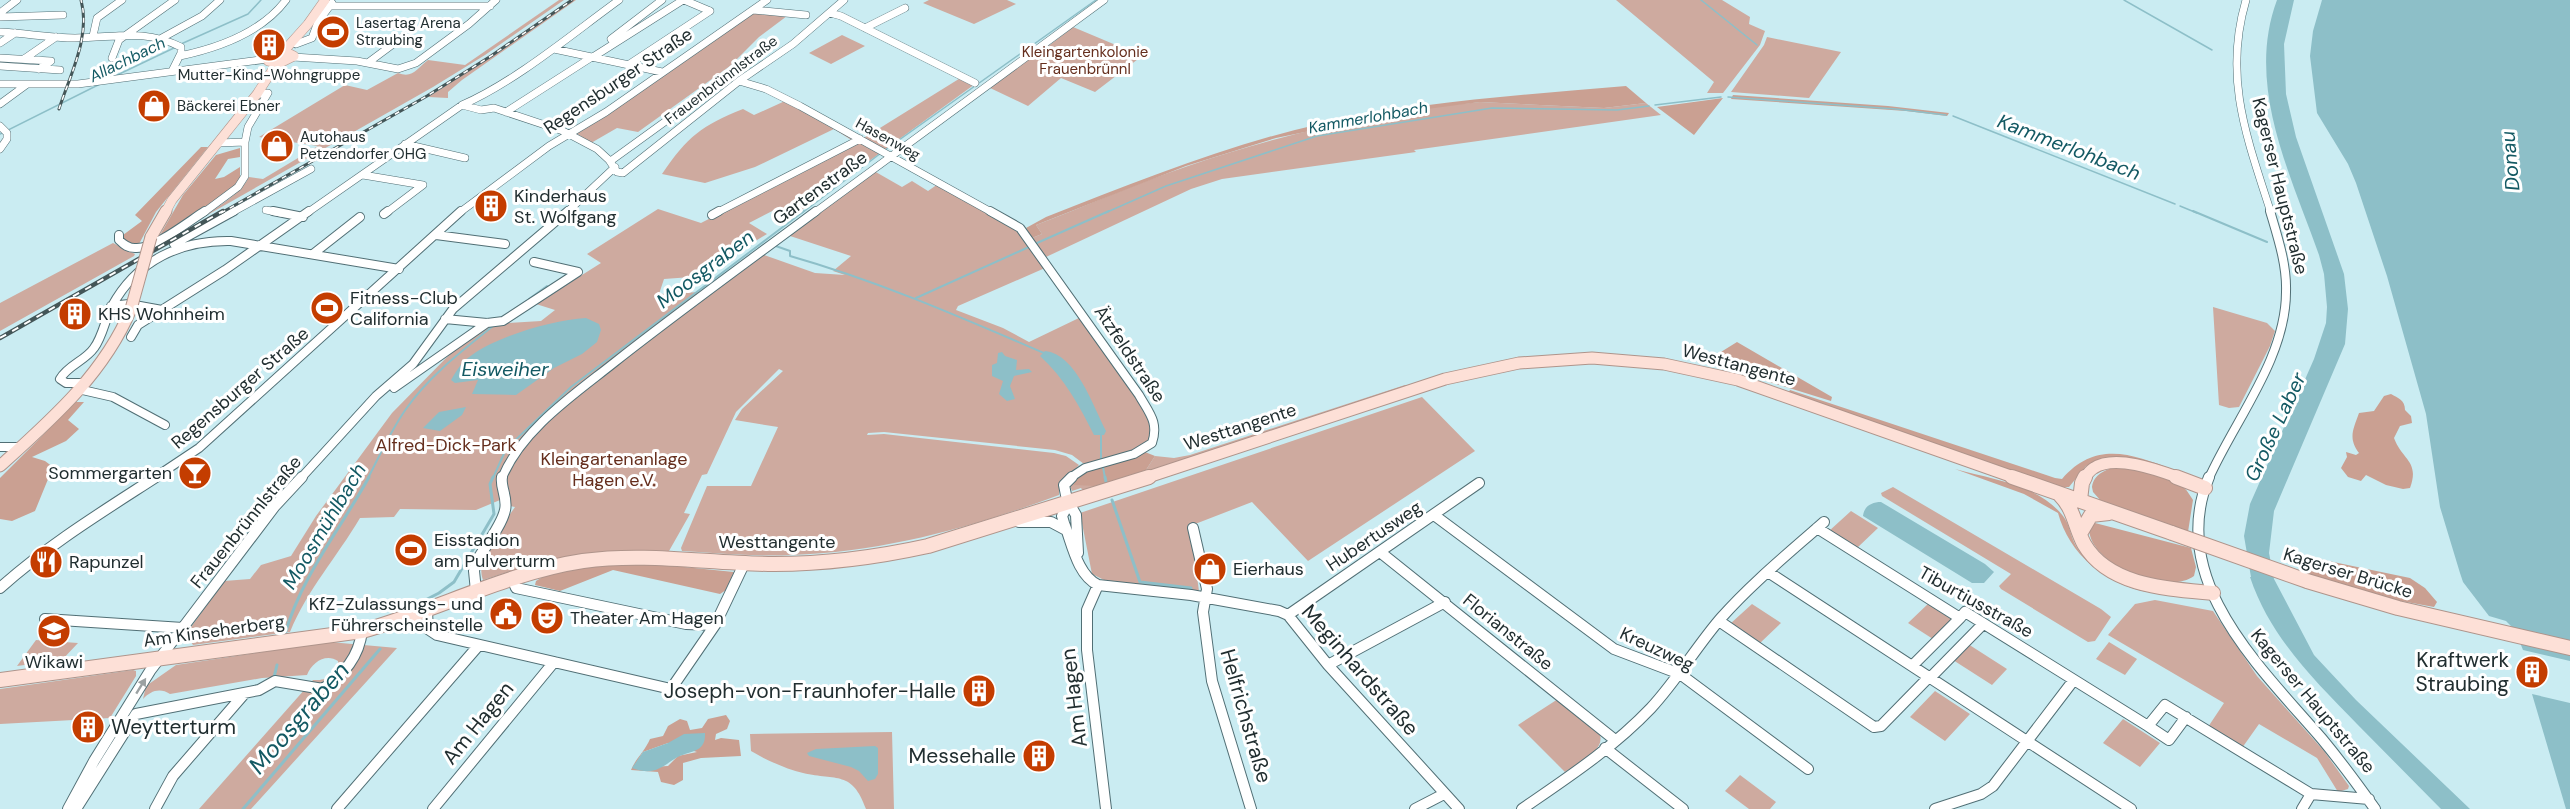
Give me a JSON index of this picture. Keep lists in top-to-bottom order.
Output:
{
  "streets": {
    "main road": ["Westtangente", "Kagerser Brücke", "Am Kinseherberg"],
    "street": [
      "Frauenbrünnlstraße",
      "Regensburger Straße",
      "Hasenweg",
      "Kagerser Hauptstraße",
      "Gartenstraße",
      "Ätzfeldstraße",
      "Hubertusweg",
      "Tiburtiusstraße",
      "Florianstraße",
      "Kreuzweg",
      "Meginhardstraße",
      "Am Hagen",
      "Helfrichstraße"
    ]
  },
  "crossings": [
    ["Frauenbrünnlstraße", "Hasenweg"],
    ["Frauenbrünnlstraße", "Am Kinseherberg"],
    ["Hasenweg", "Gartenstraße"],
    ["Hasenweg", "Ätzfeldstraße"],
    ["Gartenstraße", "Westtangente"],
    ["Ätzfeldstraße", "Westtangente"],
    ["Westtangente", "Kagerser Brücke"],
    ["Westtangente", "Am Kinseherberg"],
    ["Westtangente", "Am Hagen"],
    ["Hubertusweg", "Florianstraße"],
    ["Hubertusweg", "Kreuzweg"],
    ["Hubertusweg", "Meginhardstraße"],
    ["Am Kinseherberg", "Am Hagen"],
    ["Meginhardstraße", "Am Hagen"],
    ["Meginhardstraße", "Helfrichstraße"]
  ],
  "water": [
    "Allachbach",
    "Kammerlohbach",
    "Donau",
    "Moosgraben",
    "Eisweiher",
    "Große Laber",
    "Moosmühlbach"
  ],
  "parks": ["Kleingartenkolonie Frauenbrünnl", "Alfred-Dick-Park", "Kleingartenanlage Hagen e.V."],
  "places": {
    "sports": ["Lasertag Arena Straubing", "Fitness-Club California", "Eisstadion am Pulverturm"],
    "building": [
      "Mutter-Kind-Wohngruppe",
      "Kinderhaus St. Wolfgang",
      "KHS Wohnheim",
      "Kraftwerk Straubing",
      "Joseph-von-Fraunhofer-Halle",
      "Weytterturm",
      "Messehalle"
    ],
    "shop": ["Bäckerei Ebner", "Autohaus Petzendorfer OHG", "Eierhaus"],
    "bar": ["Sommergarten"],
    "restaurant": ["Rapunzel"],
    "public building": ["KfZ-Zulassungs- und Führerscheinstelle"],
    "theatre": ["Theater Am Hagen"],
    "school or university": ["Wikawi"]
  }
}
